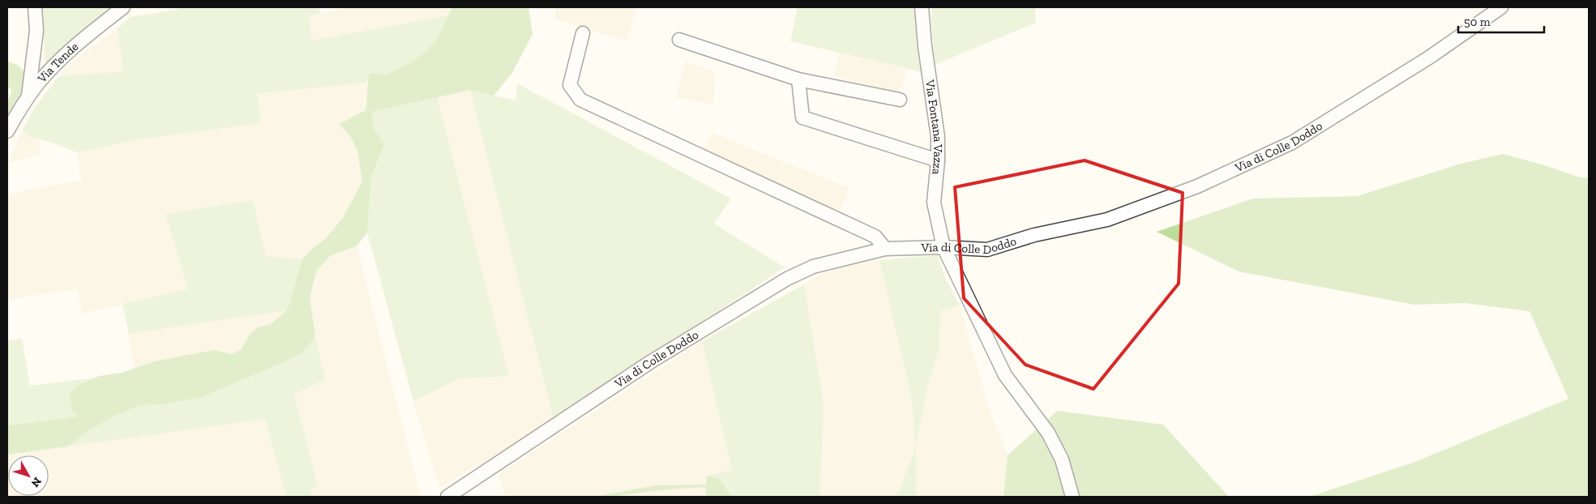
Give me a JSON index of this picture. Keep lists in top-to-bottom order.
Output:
{
  "streets": {
    "street": ["Via Tende", "Via Fontana Vazza", "Via di Colle Doddo"]
  },
  "crossings": [
    ["Via Fontana Vazza", "Via di Colle Doddo"]
  ],
  "scale_bar": "50 m",
  "north": "bottom right"
}
